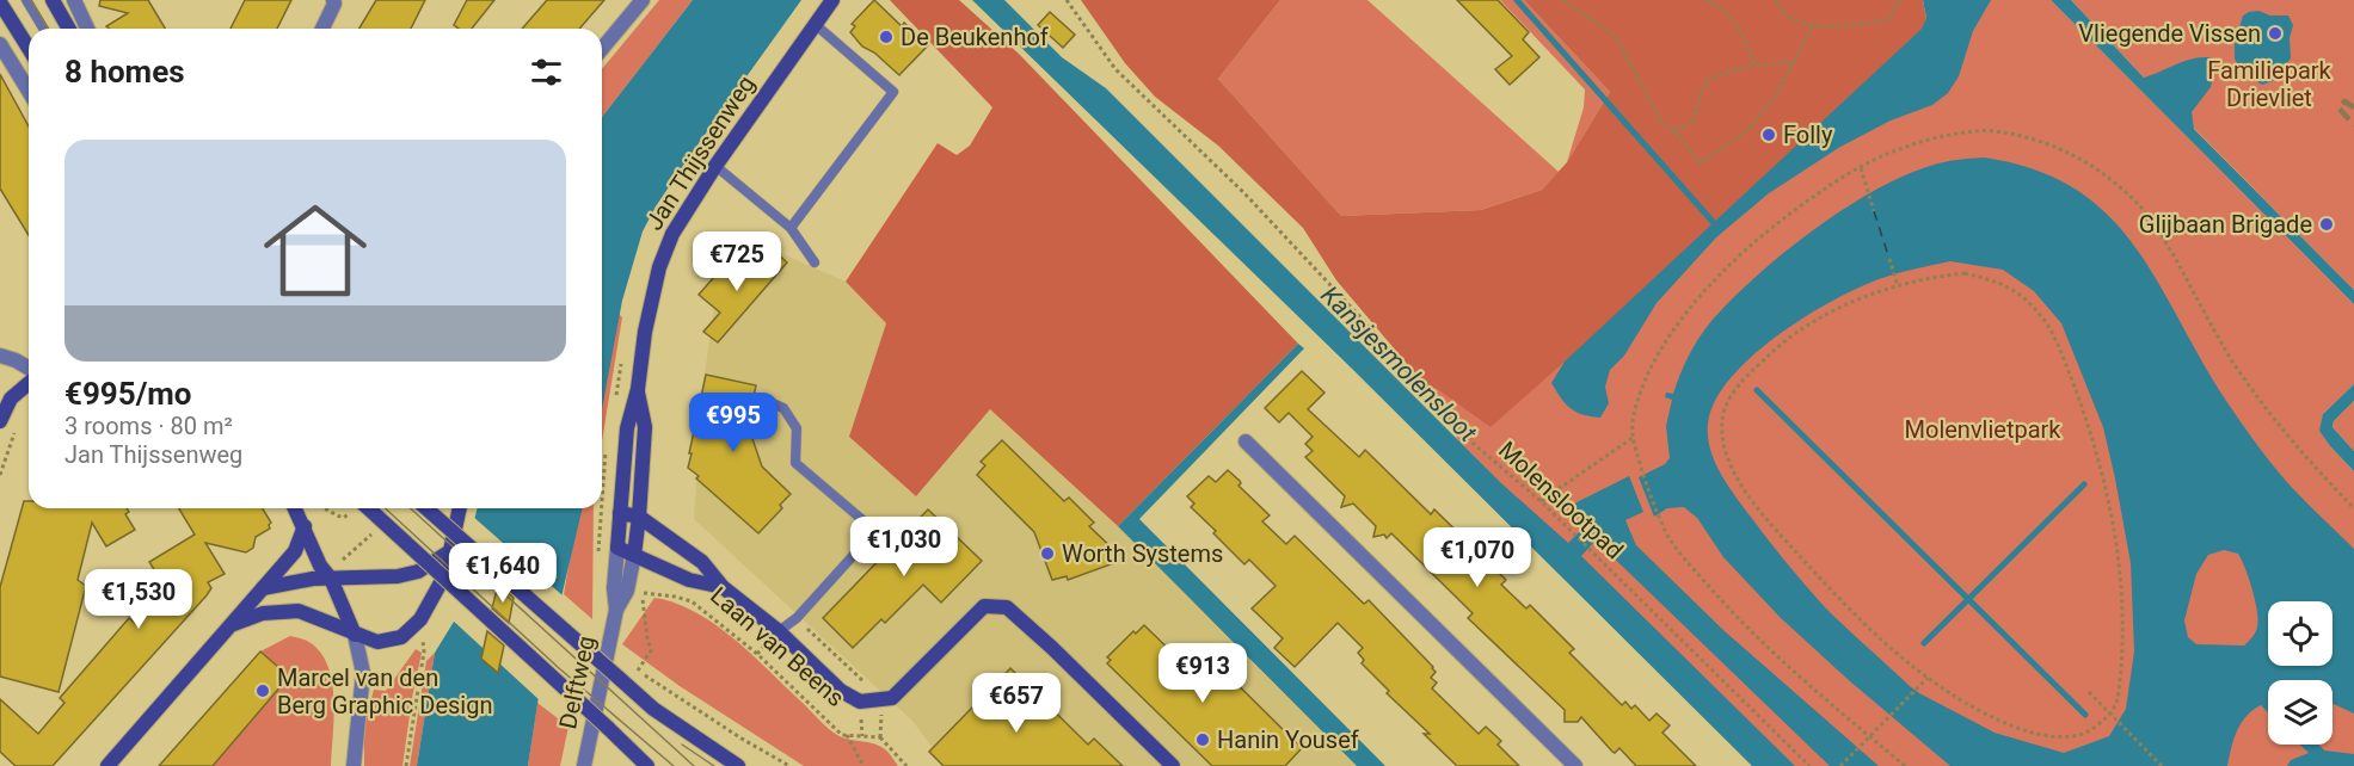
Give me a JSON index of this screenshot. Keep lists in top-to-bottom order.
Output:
{
  "streets": {
    "street": ["Jan Thijssenweg", "Laan van Beens", "Delftweg"],
    "path": ["Molenslootpad"]
  },
  "crossings": [
    ["Jan Thijssenweg", "Laan van Beens"],
    ["Jan Thijssenweg", "Delftweg"],
    ["Laan van Beens", "Delftweg"]
  ],
  "water": ["Kansjesmolensloot"],
  "parks": ["Familiepark Drievliet", "Molenvlietpark"],
  "places": [
    "Vliegende Vissen",
    "De Beukenhof",
    "Folly",
    "Glijbaan Brigade",
    "Worth Systems",
    "Marcel van den Berg Graphic Design",
    "Hanin Yousef"
  ],
  "page": {
    "heading": "8 homes",
    "list": [
      {
        "name": "€995/mo",
        "note": "3 rooms · 80 m² · Jan Thijssenweg"
      }
    ],
    "price": [
      "€725",
      "€995",
      "€1,030",
      "€1,070",
      "€1,640",
      "€1,530",
      "€913",
      "€657"
    ]
  }
}
